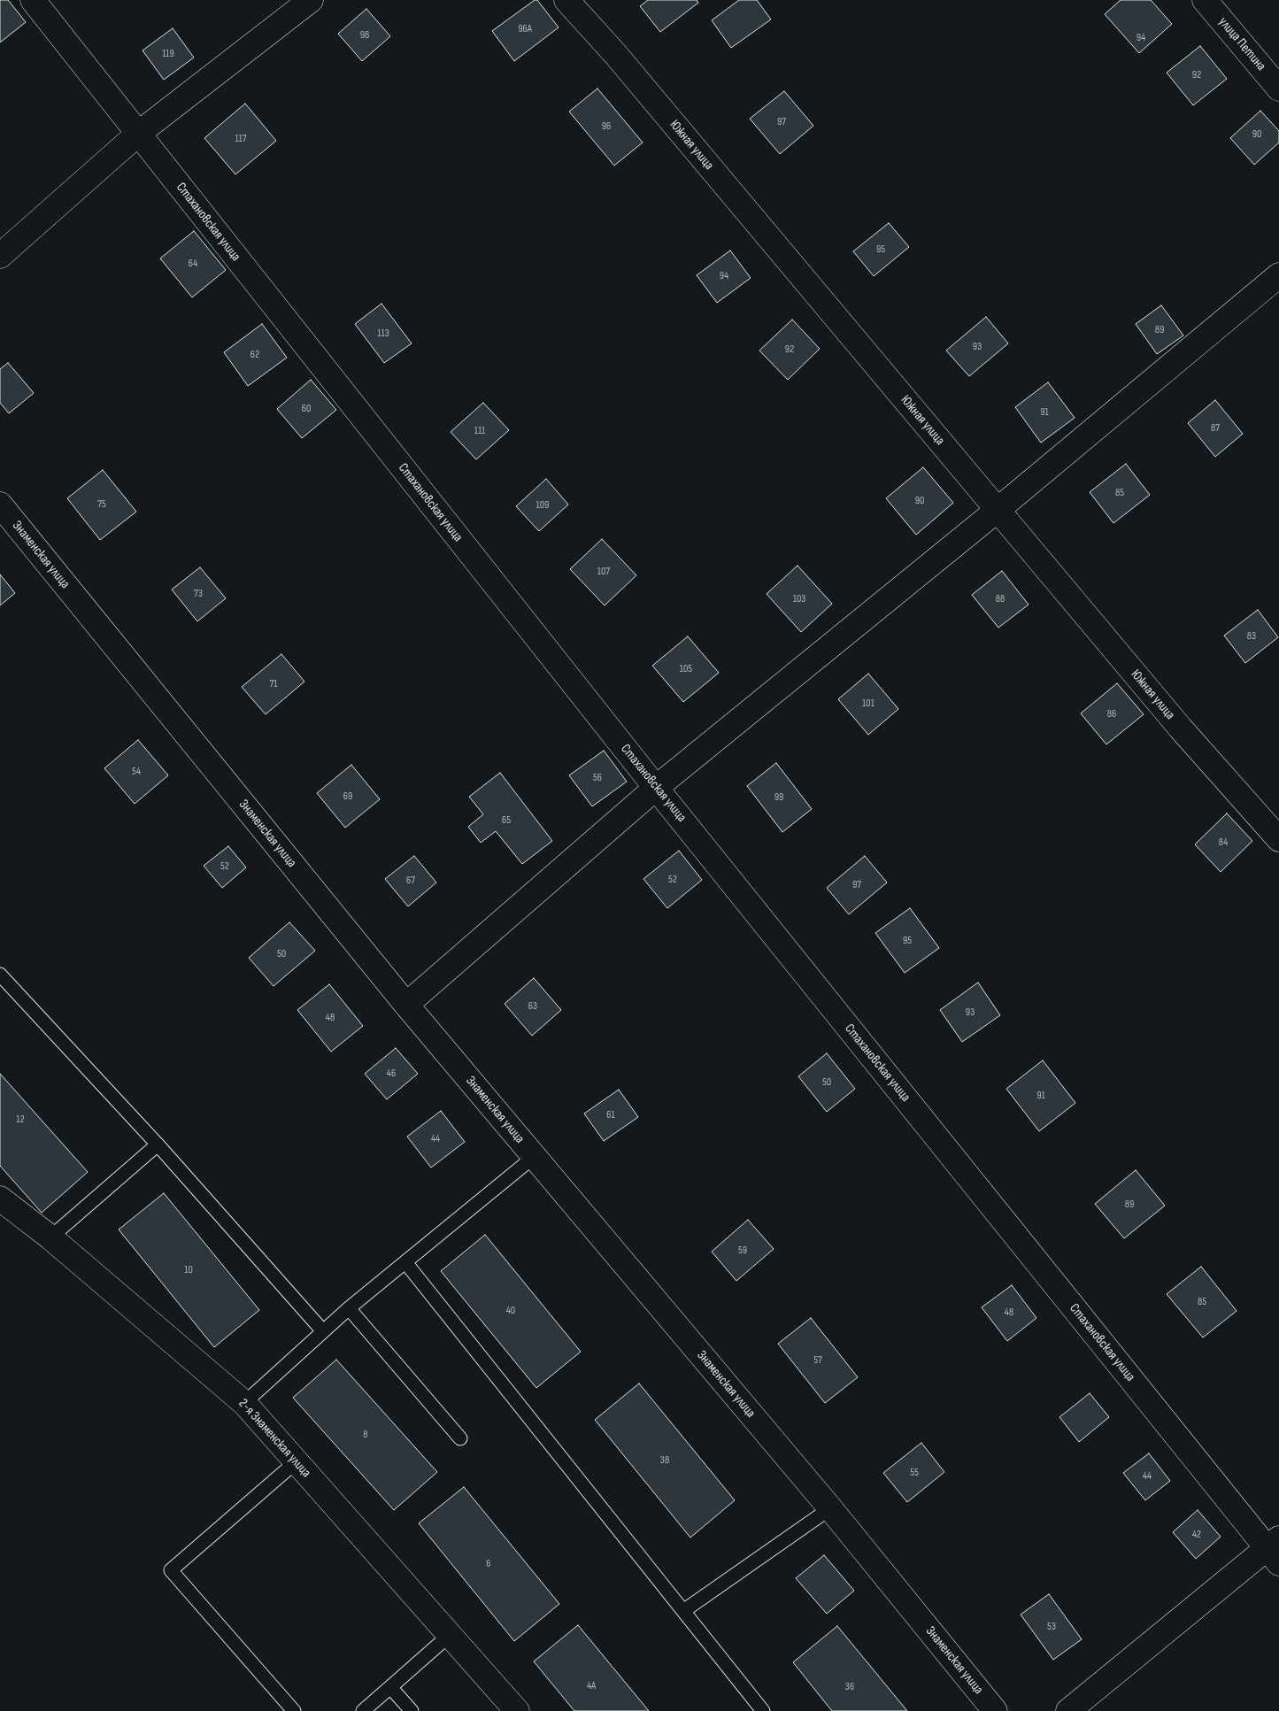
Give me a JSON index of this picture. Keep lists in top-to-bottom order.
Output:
{
  "streets": {
    "street": [
      "улица Петина",
      "Южная улица",
      "Стахановская улица",
      "Знаменская улица",
      "2-я Знаменская улица"
    ]
  },
  "house_numbers": [
    "96А",
    "98",
    "94",
    "119",
    "92",
    "97",
    "96",
    "90",
    "117",
    "95",
    "64",
    "94",
    "89",
    "113",
    "93",
    "92",
    "62",
    "60",
    "91",
    "87",
    "111",
    "85",
    "90",
    "75",
    "109",
    "107",
    "73",
    "103",
    "88",
    "83",
    "105",
    "71",
    "101",
    "86",
    "54",
    "56",
    "69",
    "99",
    "65",
    "84",
    "52",
    "52",
    "67",
    "97",
    "95",
    "50",
    "63",
    "93",
    "48",
    "46",
    "50",
    "91",
    "61",
    "12",
    "44",
    "89",
    "59",
    "10",
    "85",
    "40",
    "48",
    "57",
    "8",
    "38",
    "55",
    "44",
    "42",
    "6",
    "53",
    "4А",
    "36"
  ]
}
